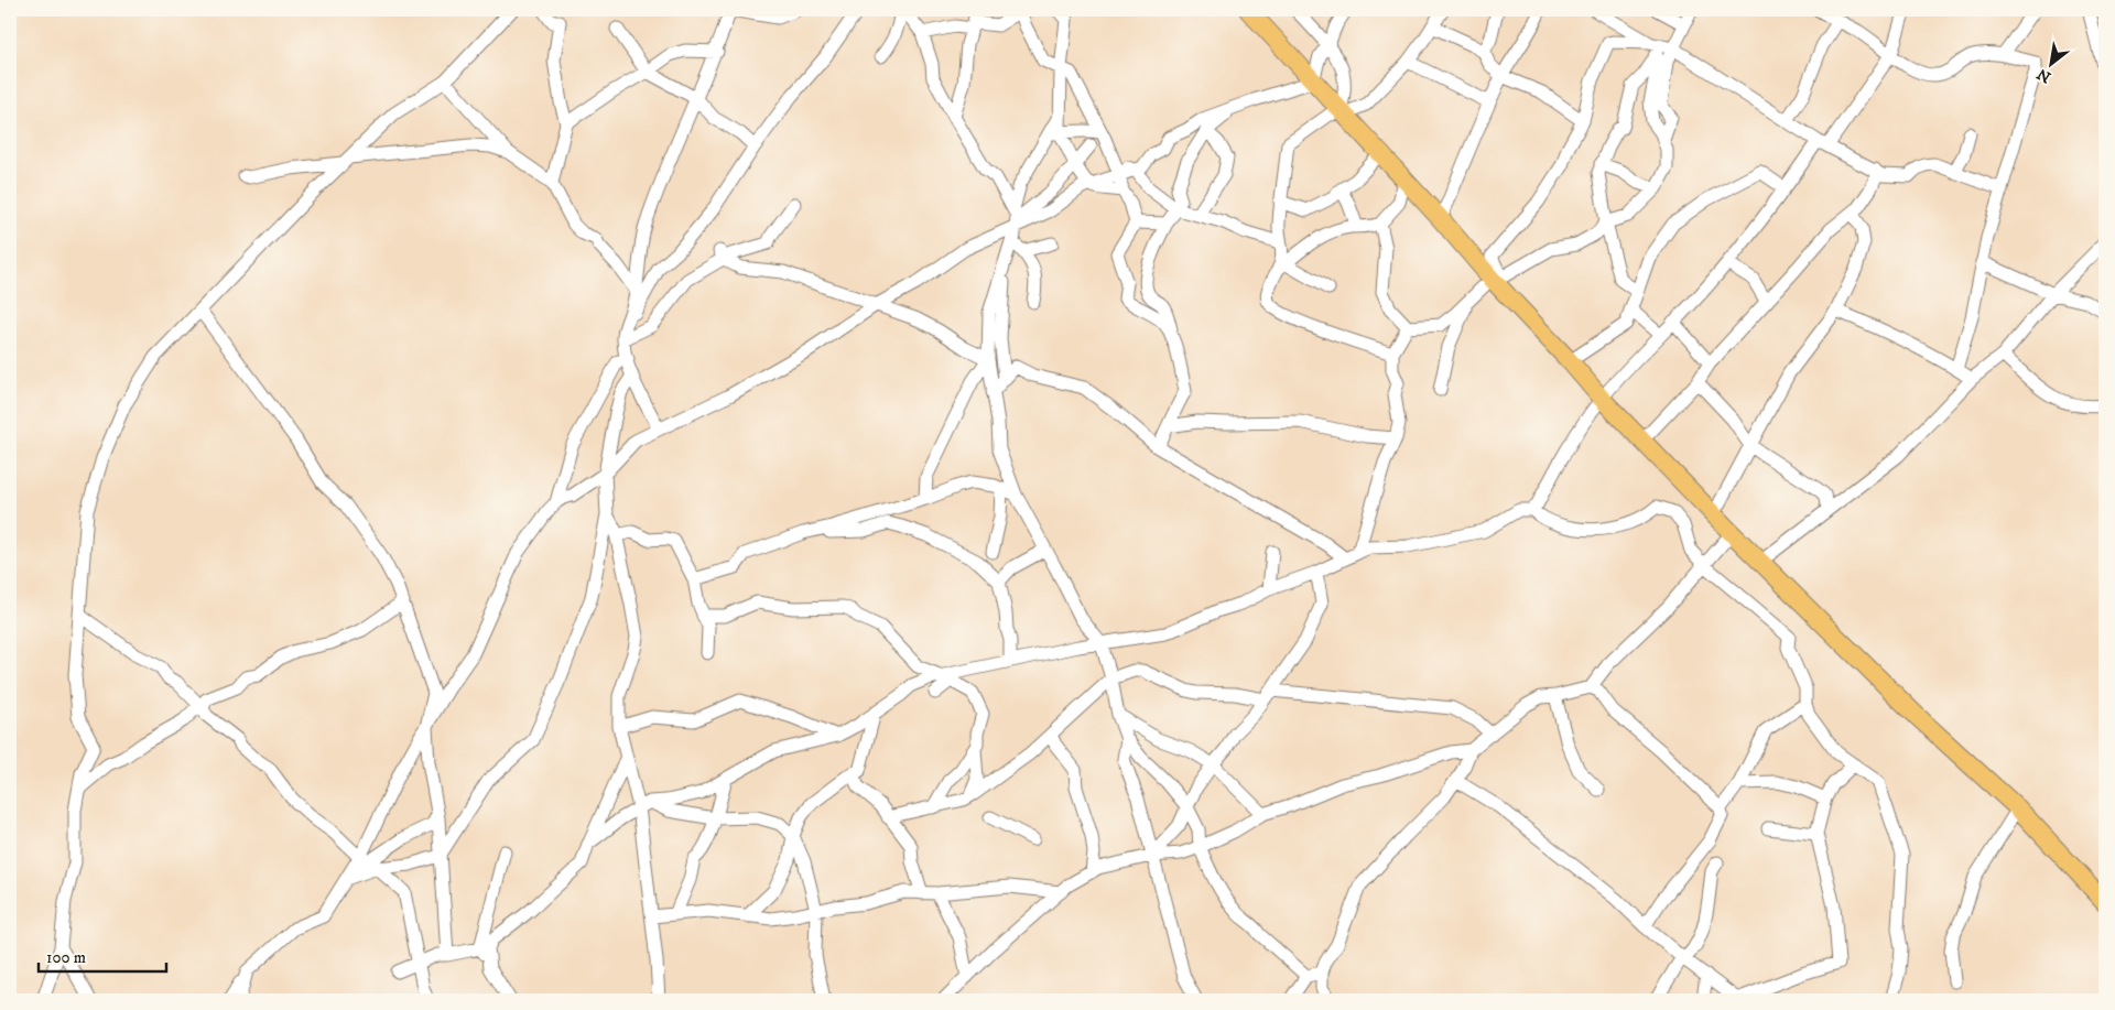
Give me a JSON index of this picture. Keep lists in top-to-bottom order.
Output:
{
  "scale_bar": "100 m",
  "north": "bottom left"
}
